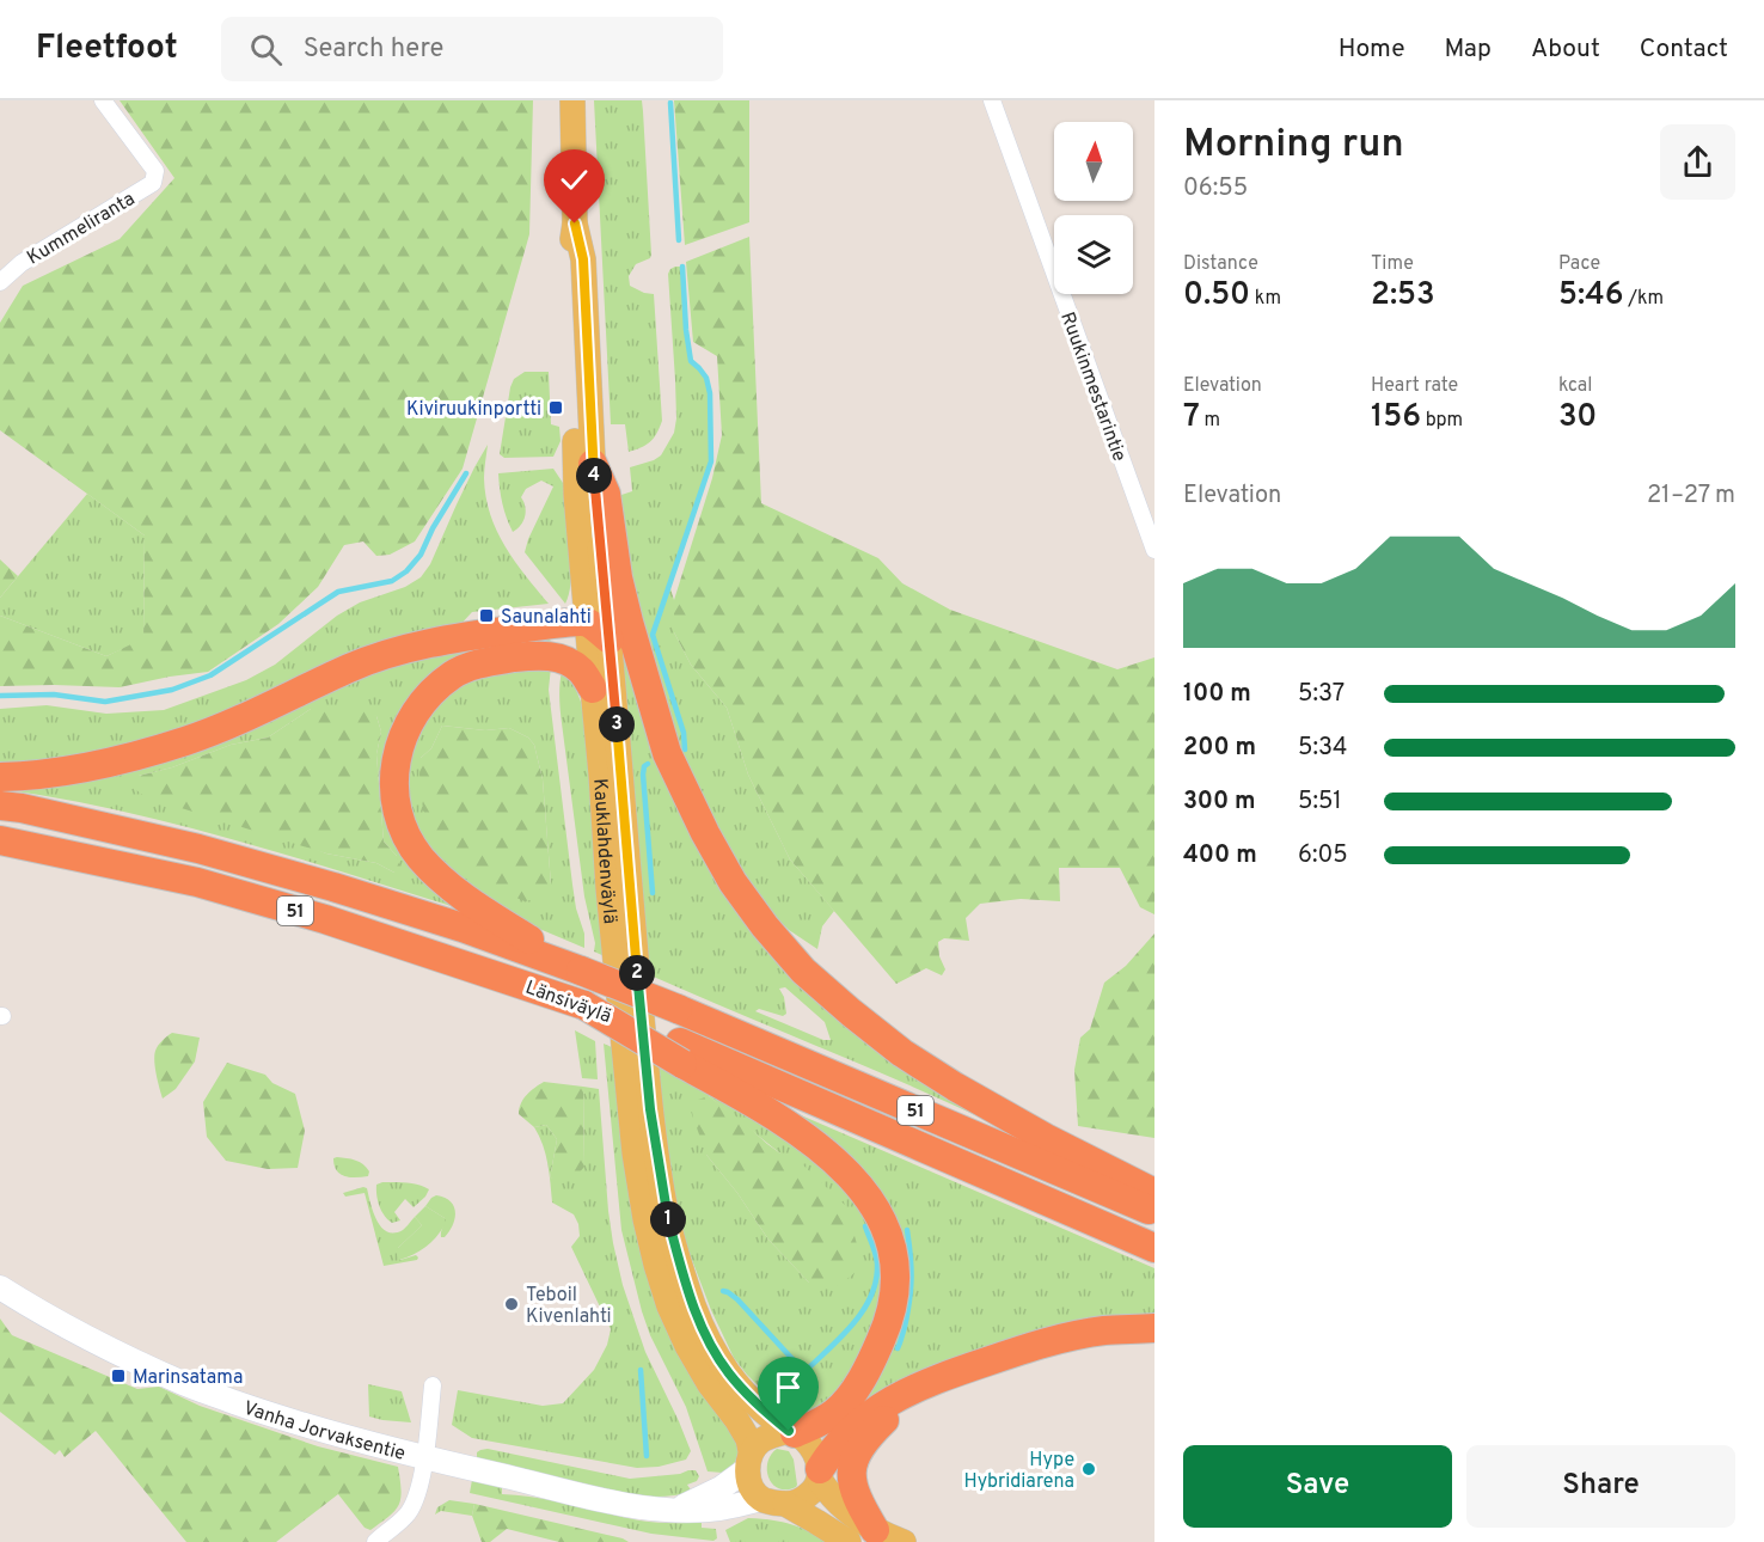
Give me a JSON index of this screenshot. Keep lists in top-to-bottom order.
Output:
{
  "streets": {
    "highway": ["51", "Länsiväylä"],
    "main road": ["Kauklahdenväylä", "Vanha Jorvaksentie"],
    "street": ["Kummeliranta", "Ruukinmestarintie"]
  },
  "crossings": [
    ["Kauklahdenväylä", "Vanha Jorvaksentie"],
    ["51", "Länsiväylä"]
  ],
  "places": {
    "transit": ["Kiviruukinportti", "Saunalahti", "Marinsatama"],
    "other": ["Teboil Kivenlahti", "Hype Hybridiarena"]
  },
  "north": "top",
  "page": {
    "header": "Fleetfoot",
    "search": "Search here",
    "nav": [
      "Home",
      "Map",
      "About",
      "Contact"
    ],
    "heading": ["Morning run", "06:55"],
    "stats": [
      ["Distance", "0.50 km"],
      ["Time", "2:53"],
      ["Pace", "5:46 /km"],
      ["Elevation", "7 m"],
      ["Heart rate", "156 bpm"],
      ["kcal", "30"]
    ],
    "pins": [
      "4",
      "3",
      "2",
      "1"
    ],
    "chart": ["Elevation", "21–27 m"],
    "list": [
      {
        "name": "100 m",
        "note": "5:37"
      },
      {
        "name": "200 m",
        "note": "5:34"
      },
      {
        "name": "300 m",
        "note": "5:51"
      },
      {
        "name": "400 m",
        "note": "6:05"
      }
    ],
    "buttons": ["Save", "Share"]
  }
}
